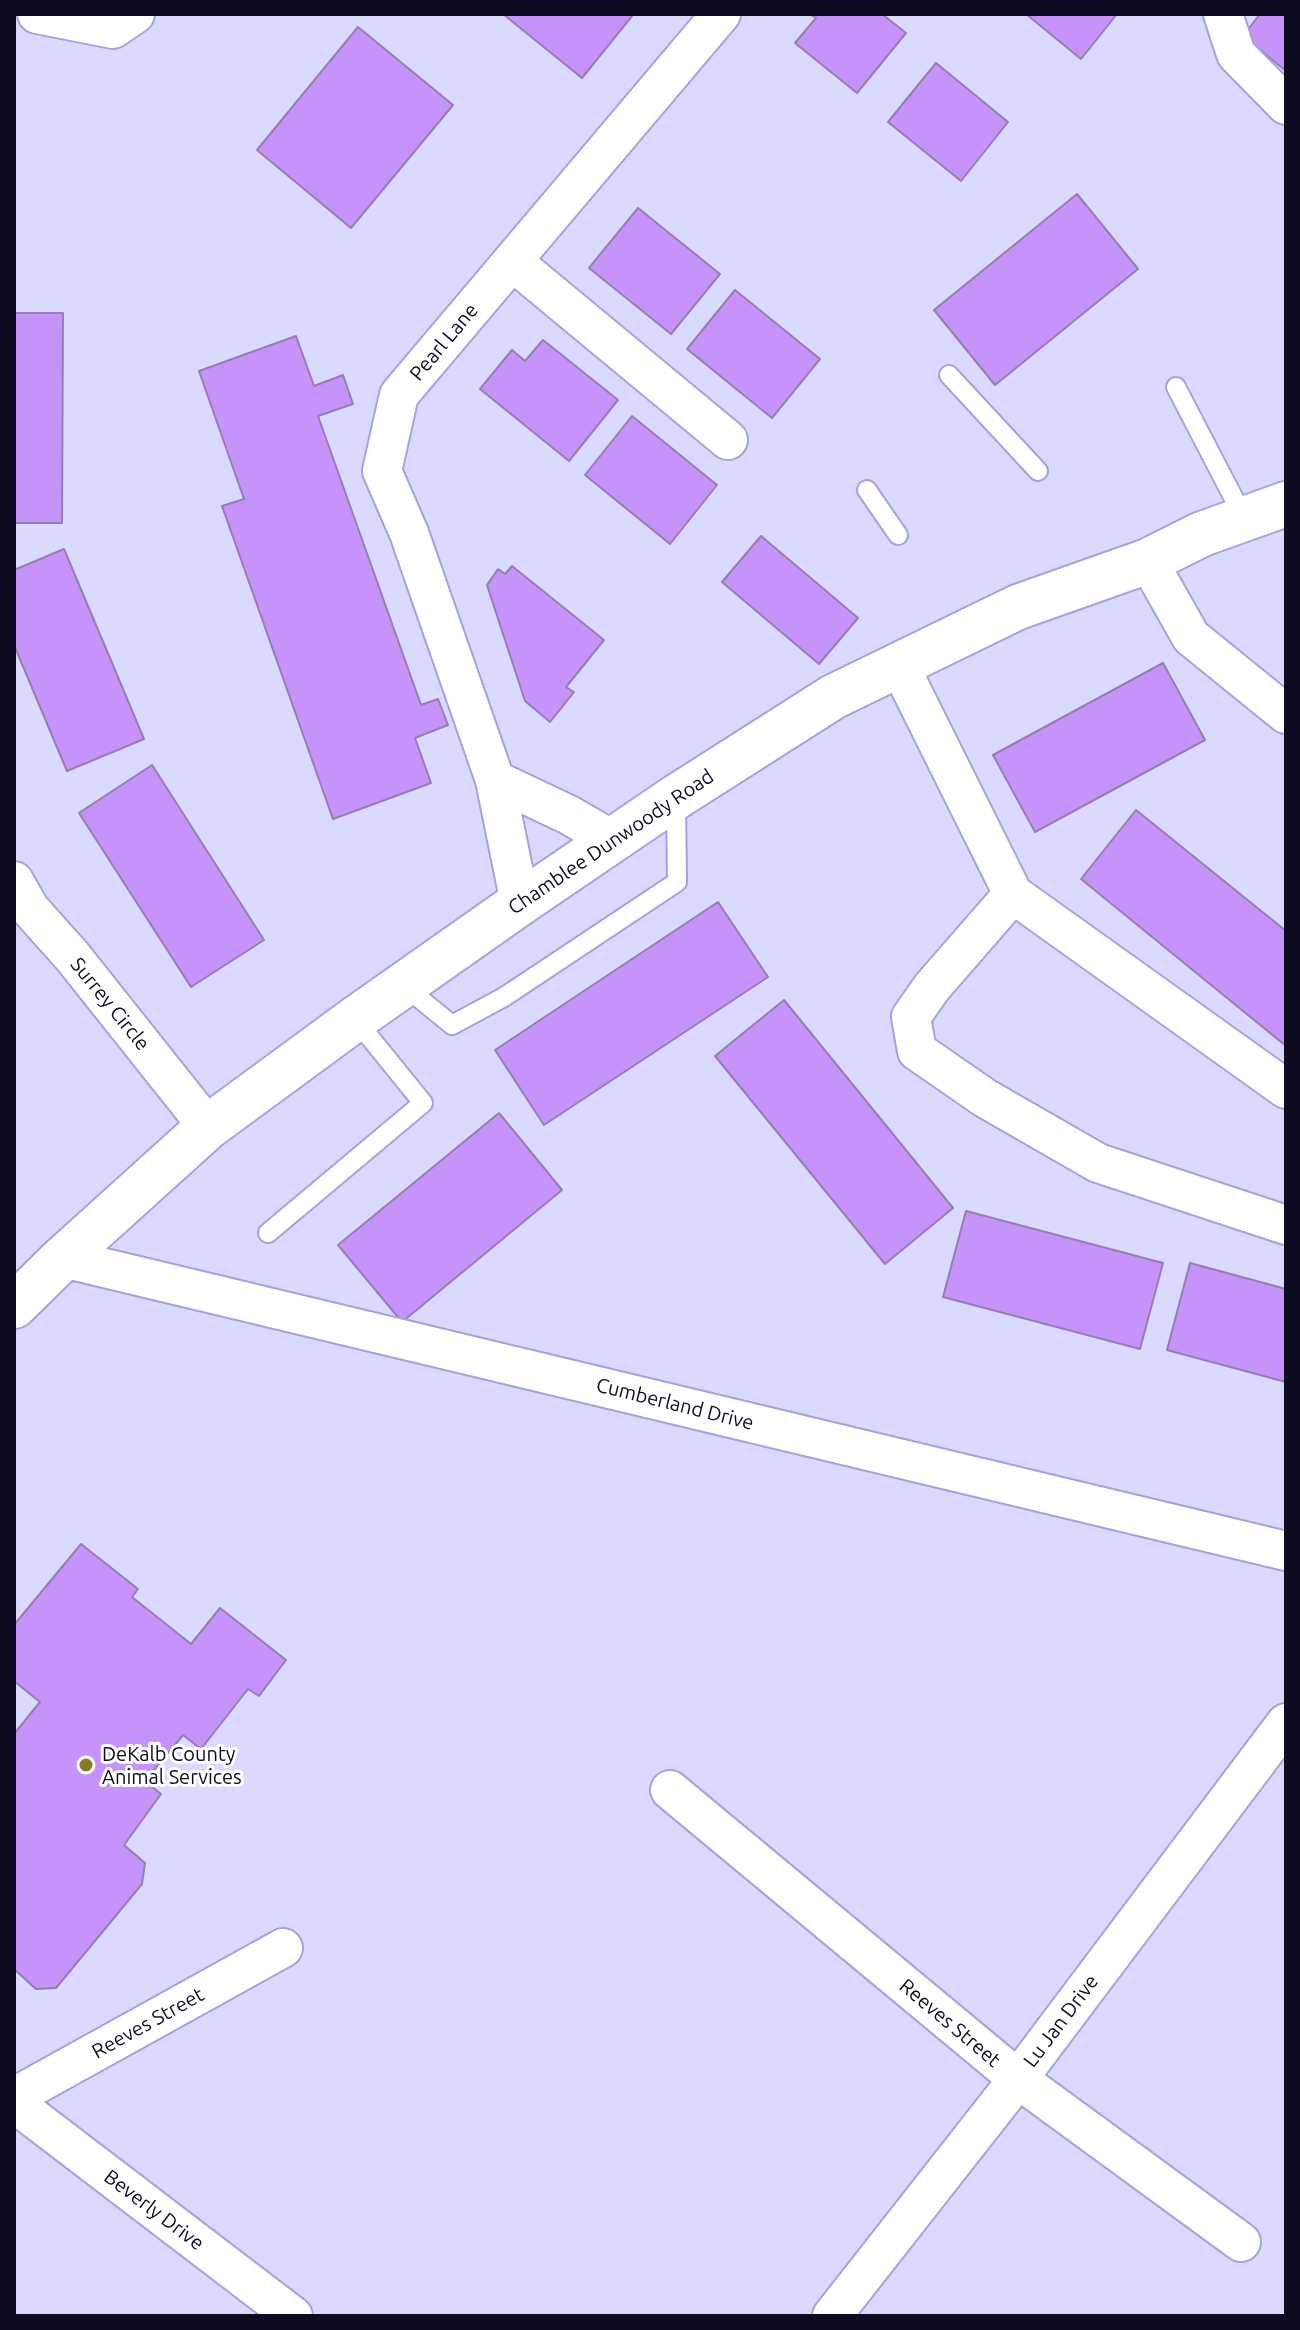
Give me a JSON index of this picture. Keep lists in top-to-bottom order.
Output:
{
  "streets": {
    "street": [
      "Pearl Lane",
      "Chamblee Dunwoody Road",
      "Surrey Circle",
      "Cumberland Drive",
      "Lu Jan Drive",
      "Reeves Street",
      "Beverly Drive"
    ]
  },
  "crossings": [
    ["Pearl Lane", "Chamblee Dunwoody Road"],
    ["Chamblee Dunwoody Road", "Surrey Circle"],
    ["Chamblee Dunwoody Road", "Cumberland Drive"],
    ["Lu Jan Drive", "Reeves Street"]
  ],
  "places": ["DeKalb County Animal Services"]
}
